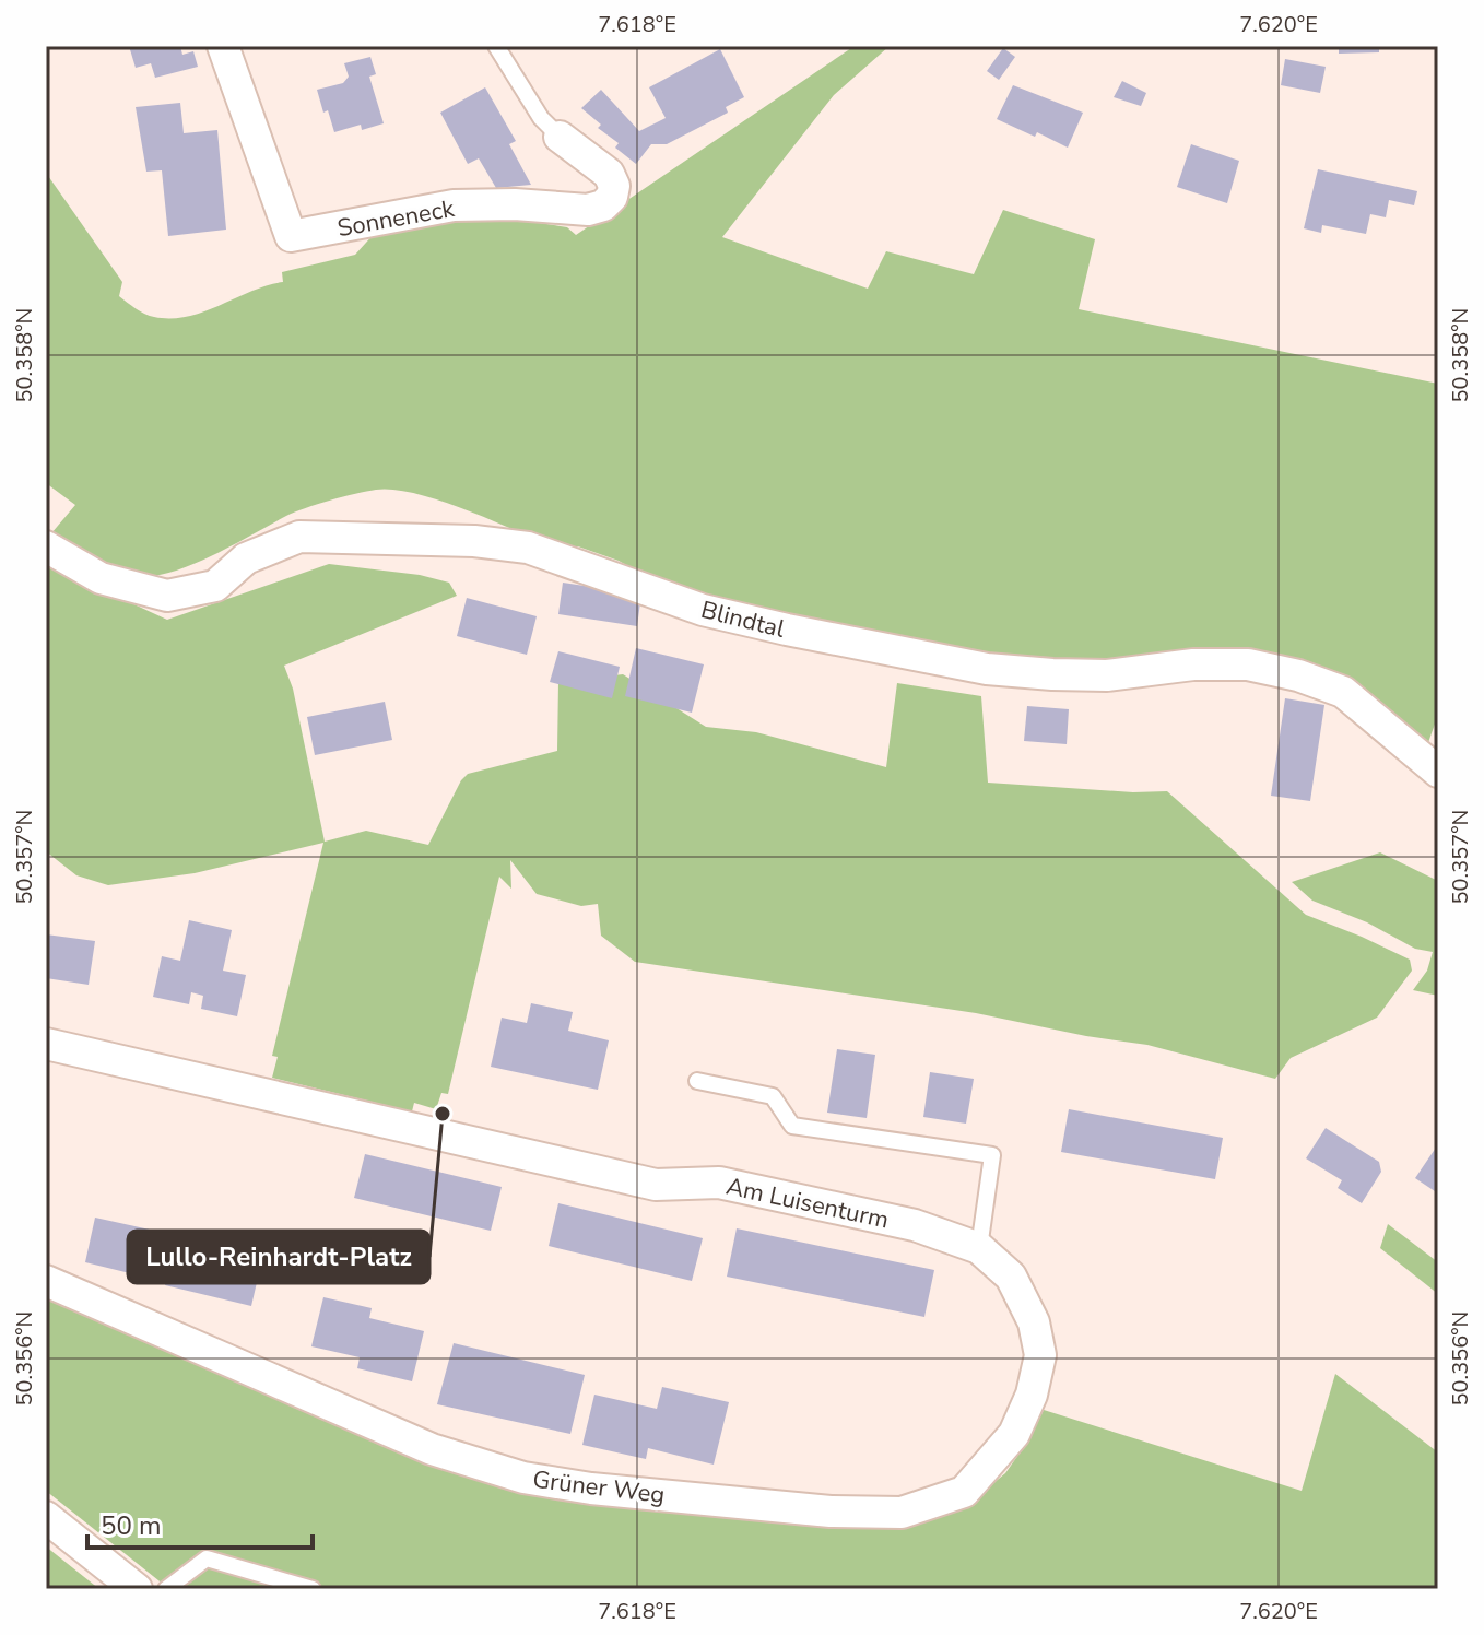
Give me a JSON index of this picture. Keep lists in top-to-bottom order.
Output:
{
  "streets": {
    "street": [
      "Sonneneck",
      "Blindtal",
      "Am Luisenturm",
      "Grüner Weg"
    ]
  },
  "crossings": [
    ["Am Luisenturm", "Grüner Weg"]
  ],
  "places": ["Lullo-Reinhardt-Platz"],
  "scale_bar": "50 m",
  "coordinates": [
    "7.618°E",
    "7.620°E",
    "50.358°N",
    "50.357°N",
    "50.356°N"
  ]
}
